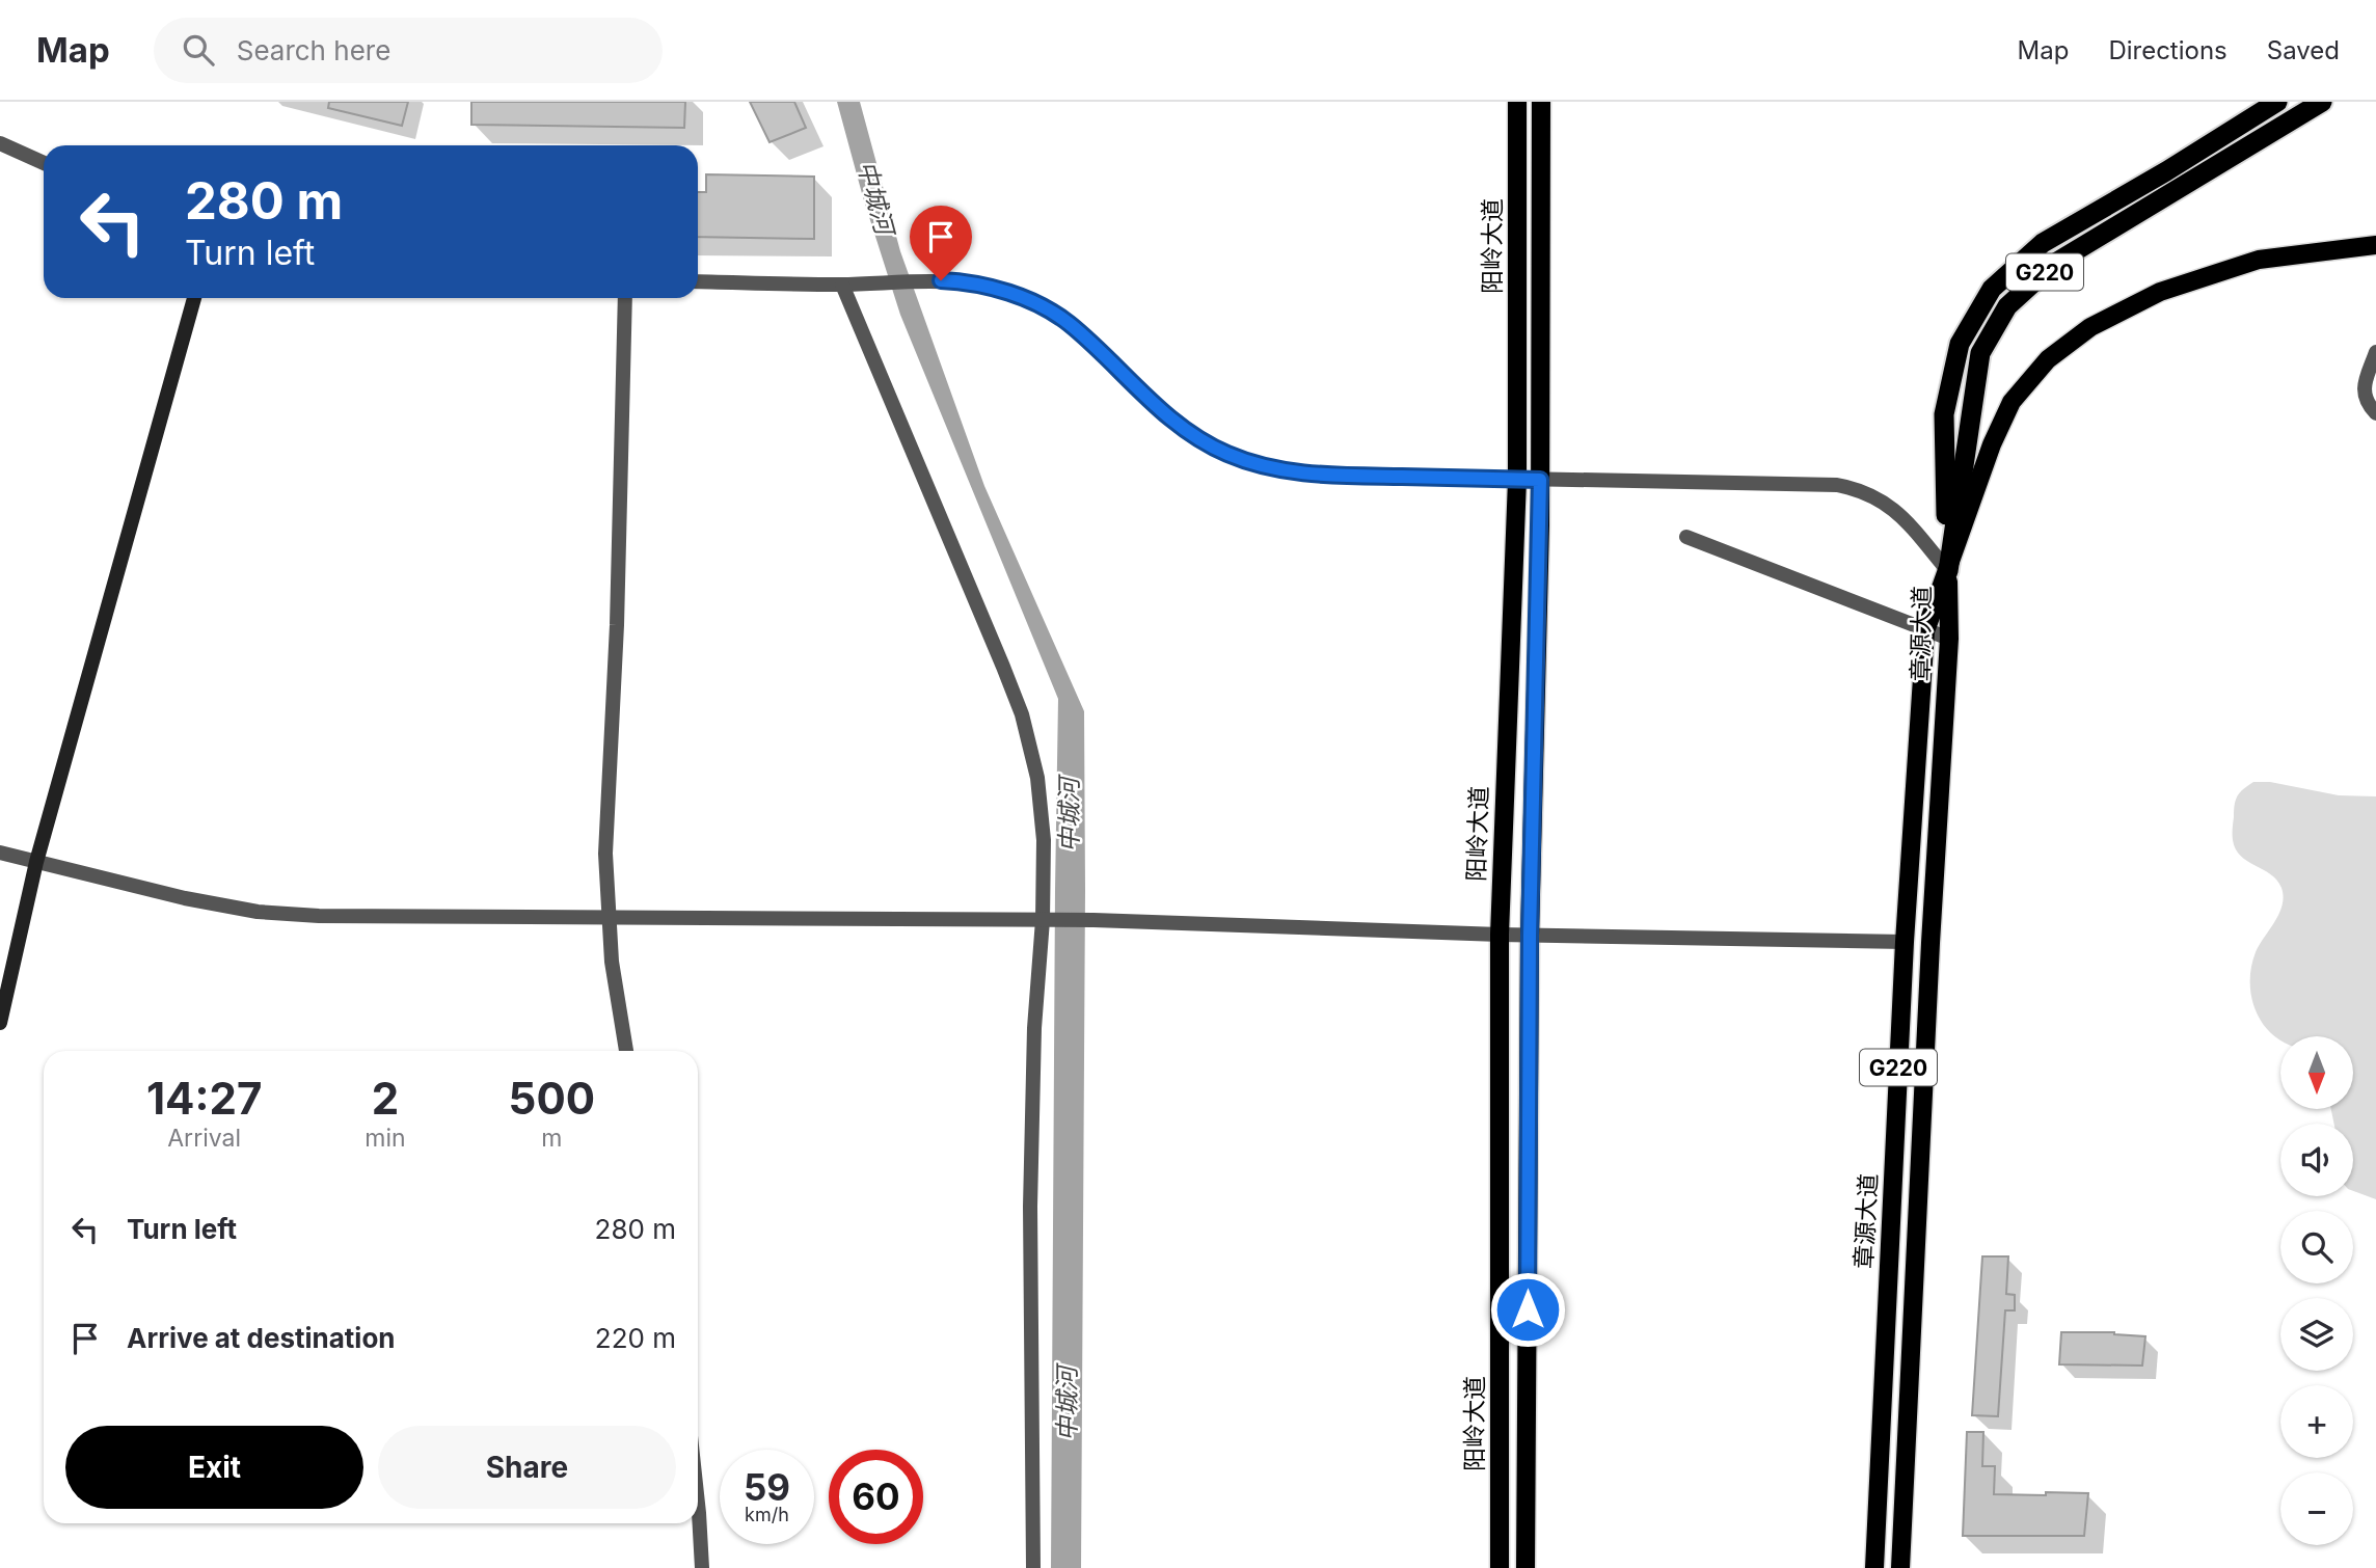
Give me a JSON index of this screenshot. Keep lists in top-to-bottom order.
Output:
{
  "streets": {
    "highway": ["G220"],
    "main road": ["阳岭大道", "章源大道"]
  },
  "crossings": [
    ["G220", "章源大道"]
  ],
  "water": ["中城河"],
  "north": "bottom",
  "page": {
    "header": "Map",
    "search": "Search here",
    "nav": ["Map", "Directions", "Saved"],
    "turn": ["280 m", "Turn left"],
    "map_buttons": ["+", "−"],
    "eta": [
      "14:27",
      "Arrival",
      "2",
      "min",
      "500",
      "m"
    ],
    "list": [
      {
        "name": "Turn left",
        "value": "280 m"
      },
      {
        "name": "Arrive at destination",
        "value": "220 m"
      }
    ],
    "buttons": ["Exit", "Share"],
    "speed": "59 km/h",
    "limit": "60"
  }
}
